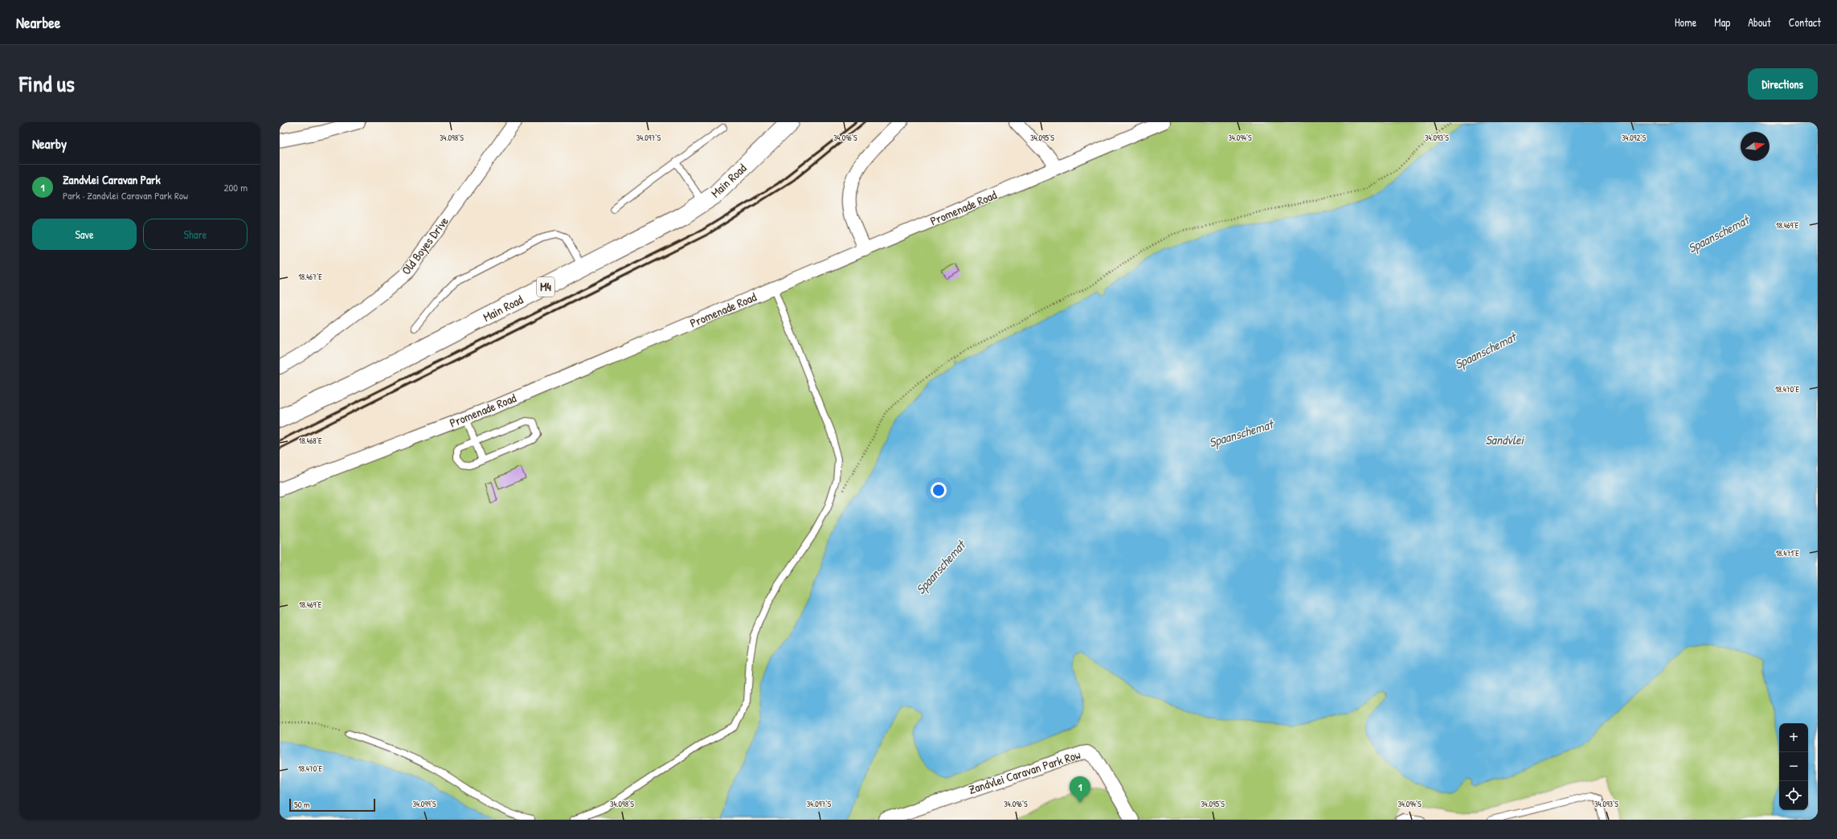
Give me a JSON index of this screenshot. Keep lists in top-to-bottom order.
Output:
{
  "streets": {
    "main road": ["Main Road", "M4"],
    "street": ["Promenade Road", "Old Boyes Drive", "Zandvlei Caravan Park Row"]
  },
  "water": ["Spaanschemat", "Sandvlei"],
  "scale_bar": "50 m",
  "north": "right",
  "page": {
    "header": "Nearbee",
    "nav": [
      "Home",
      "Map",
      "About",
      "Contact"
    ],
    "title": "Find us",
    "buttons": [
      "Directions",
      ["Save", "Share"]
    ],
    "heading": "Nearby",
    "list": [
      {
        "mark": "1",
        "name": "Zandvlei Caravan Park",
        "note": "Park · Zandvlei Caravan Park Row",
        "value": "200 m"
      }
    ],
    "map_buttons": ["+", "−"],
    "pins": "1",
    "scale": "50 m"
  },
  "coordinates": [
    "34.098°S",
    "34.097°S",
    "34.096°S",
    "34.095°S",
    "34.094°S",
    "34.093°S",
    "34.092°S",
    "18.469°E",
    "18.467°E",
    "18.470°E",
    "18.468°E",
    "18.471°E",
    "34.099°S"
  ]
}
